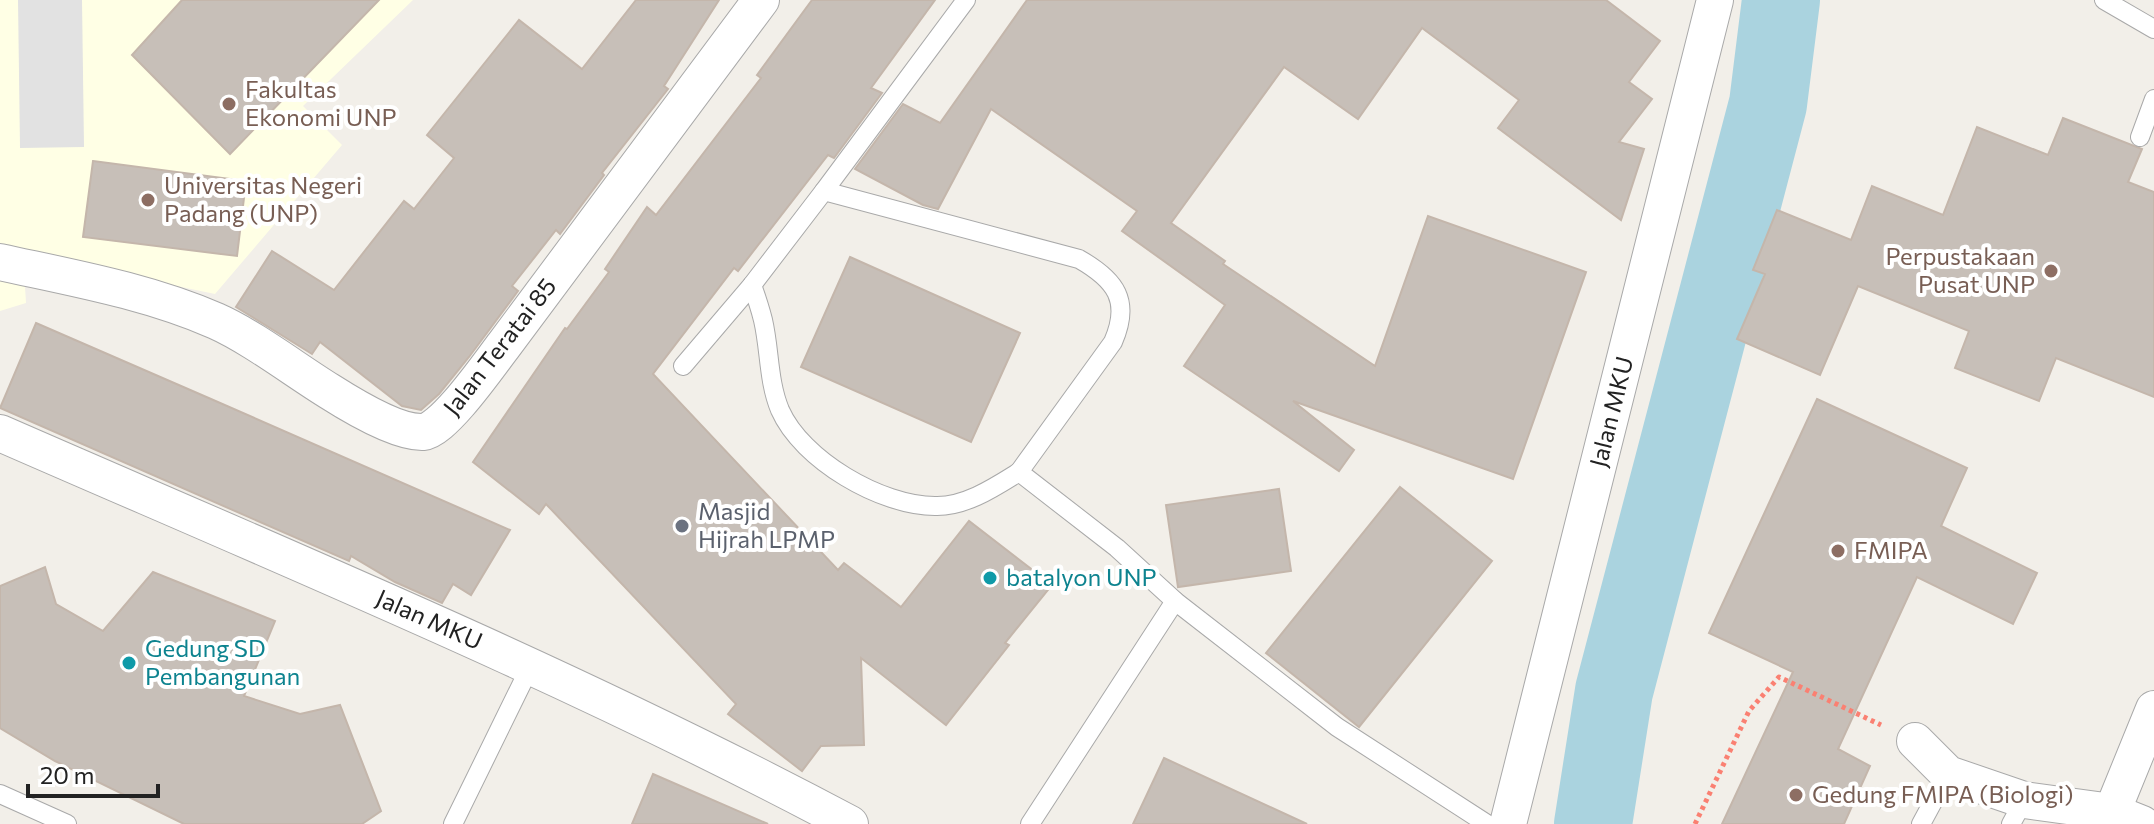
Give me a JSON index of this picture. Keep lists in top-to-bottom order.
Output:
{
  "streets": {
    "street": ["Jalan Teratai 85", "Jalan MKU"]
  },
  "places": [
    "Fakultas Ekonomi UNP",
    "Universitas Negeri Padang (UNP)",
    "Perpustakaan Pusat UNP",
    "Masjid Hijrah LPMP",
    "FMIPA",
    "batalyon UNP",
    "Gedung SD Pembangunan",
    "Gedung FMIPA (Biologi)"
  ],
  "scale_bar": "20 m"
}
